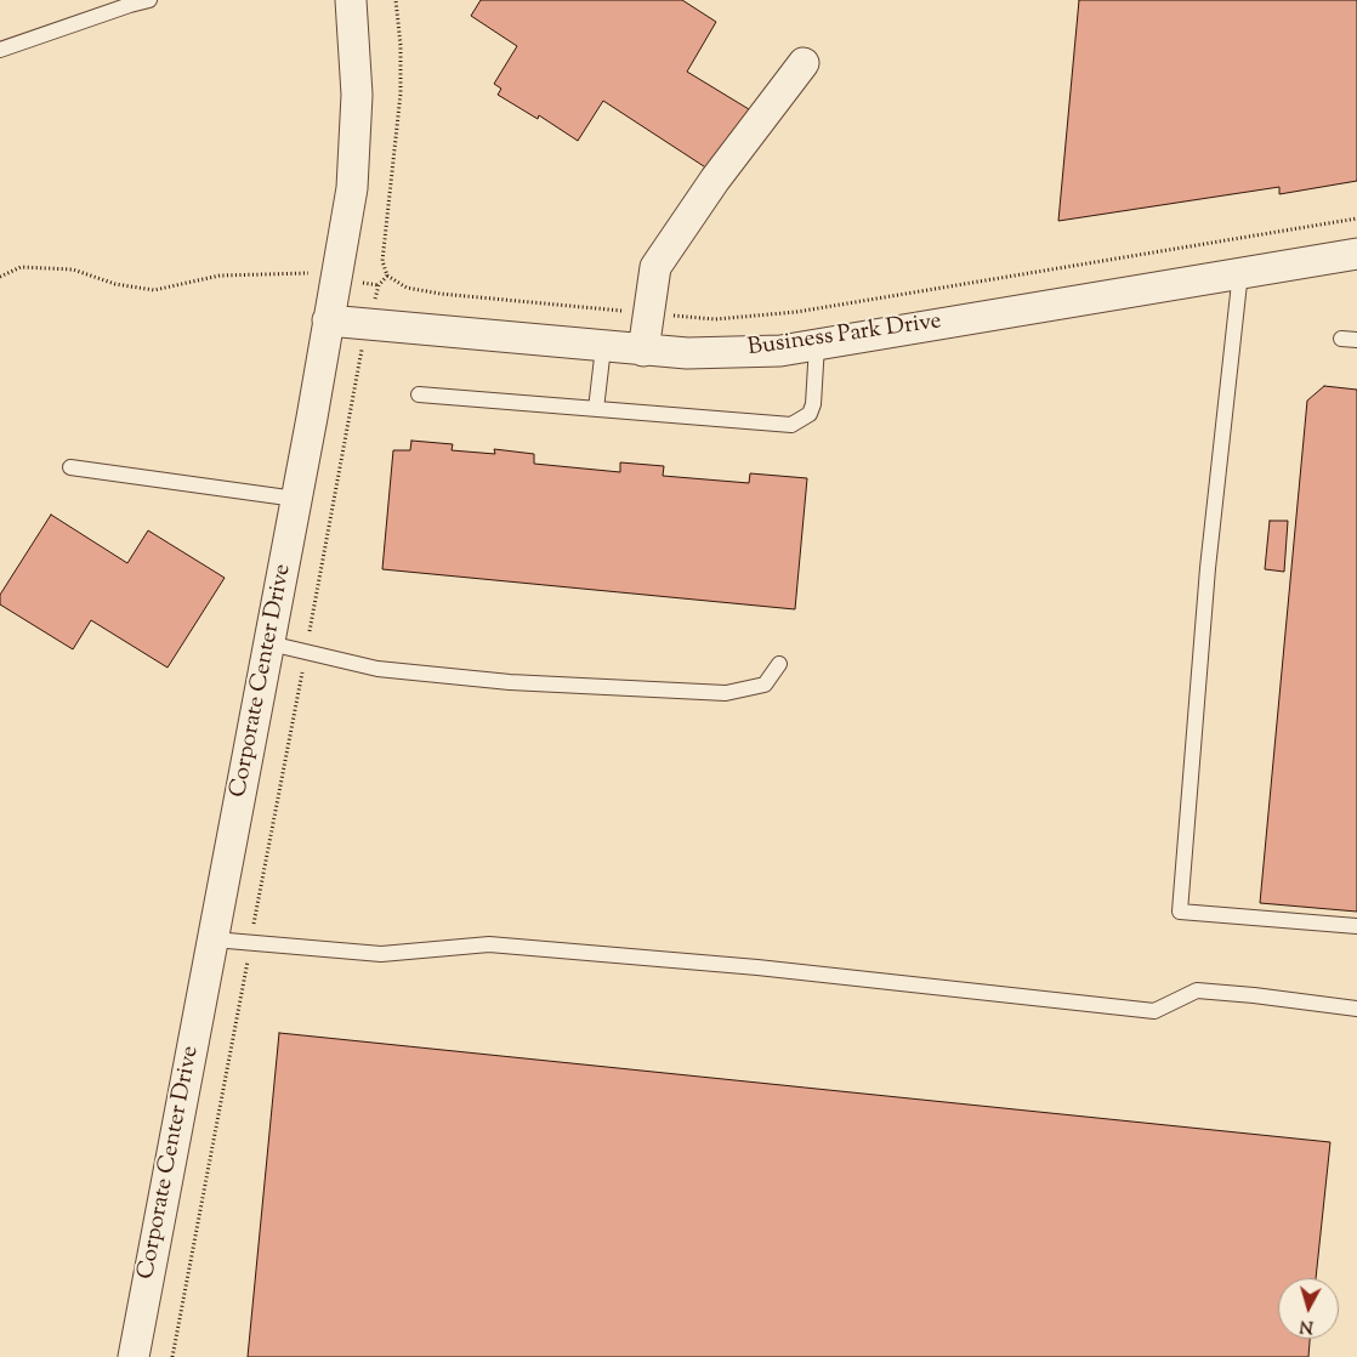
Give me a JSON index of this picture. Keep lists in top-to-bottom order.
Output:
{
  "streets": {
    "street": ["Business Park Drive", "Corporate Center Drive"]
  },
  "crossings": [
    ["Business Park Drive", "Corporate Center Drive"]
  ],
  "north": "bottom"
}
